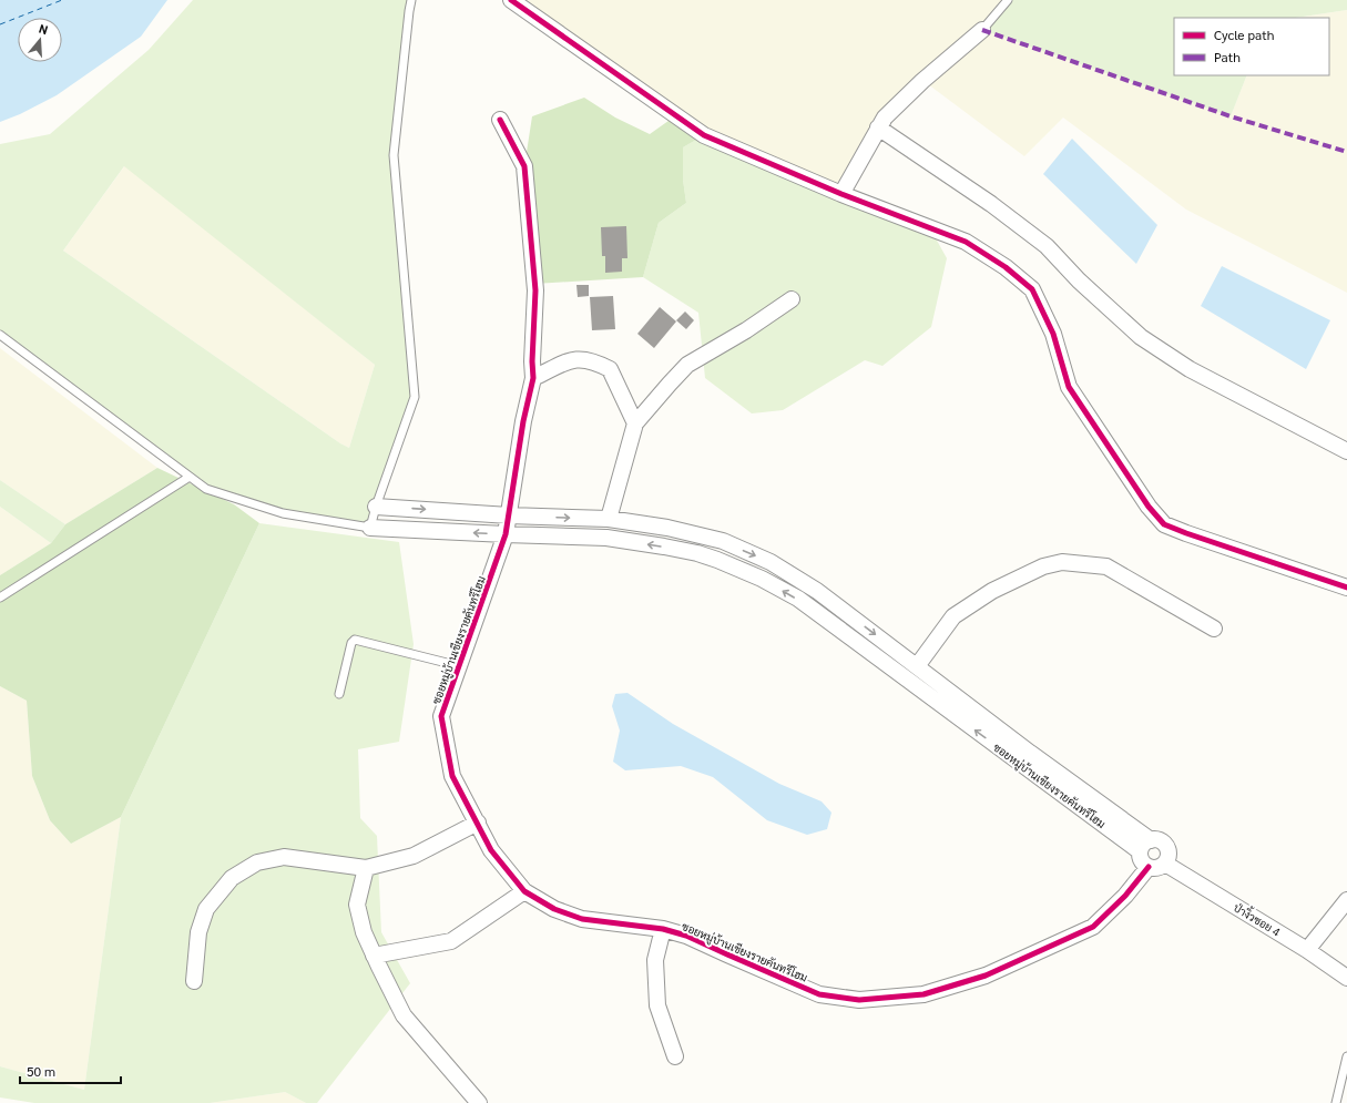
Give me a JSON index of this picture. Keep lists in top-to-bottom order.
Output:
{
  "streets": {
    "street": ["ซอยหมู่บ้านเชียงรายคันทรีโฮม", "ป่างิ้วซอย 4"]
  },
  "crossings": [
    ["ซอยหมู่บ้านเชียงรายคันทรีโฮม", "ป่างิ้วซอย 4"]
  ],
  "legend": ["Cycle path", "Path"],
  "scale_bar": "50 m",
  "north": "top"
}
